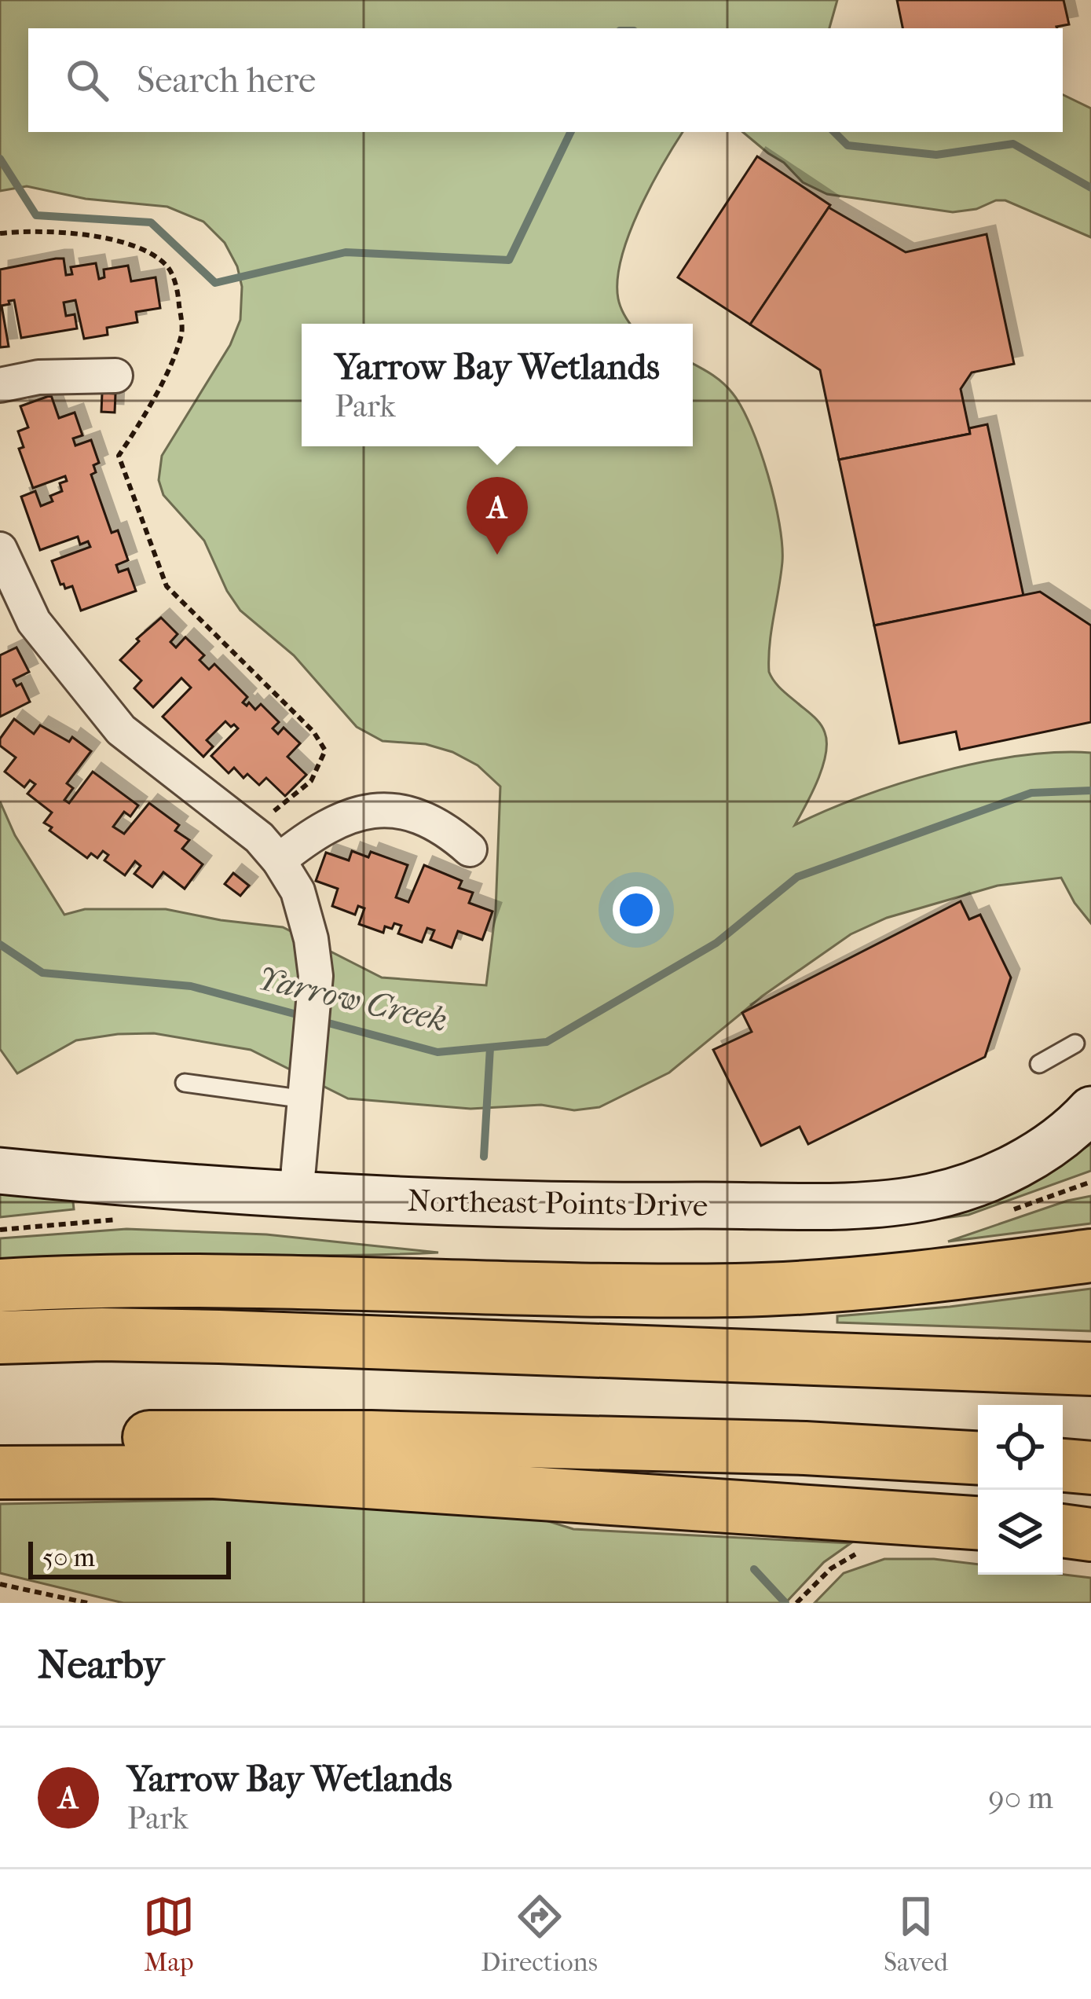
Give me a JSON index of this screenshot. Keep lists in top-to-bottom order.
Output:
{
  "streets": {
    "street": ["Northeast Points Drive"]
  },
  "water": ["Yarrow Creek"],
  "scale_bar": "50 m",
  "page": {
    "search": "Search here",
    "popup": ["Yarrow Bay Wetlands", "Park"],
    "pins": "A",
    "scale": "50 m",
    "heading": "Nearby",
    "list": [
      {
        "mark": "A",
        "name": "Yarrow Bay Wetlands",
        "note": "Park",
        "value": "90 m"
      }
    ],
    "nav": ["Map", "Directions", "Saved"]
  }
}
